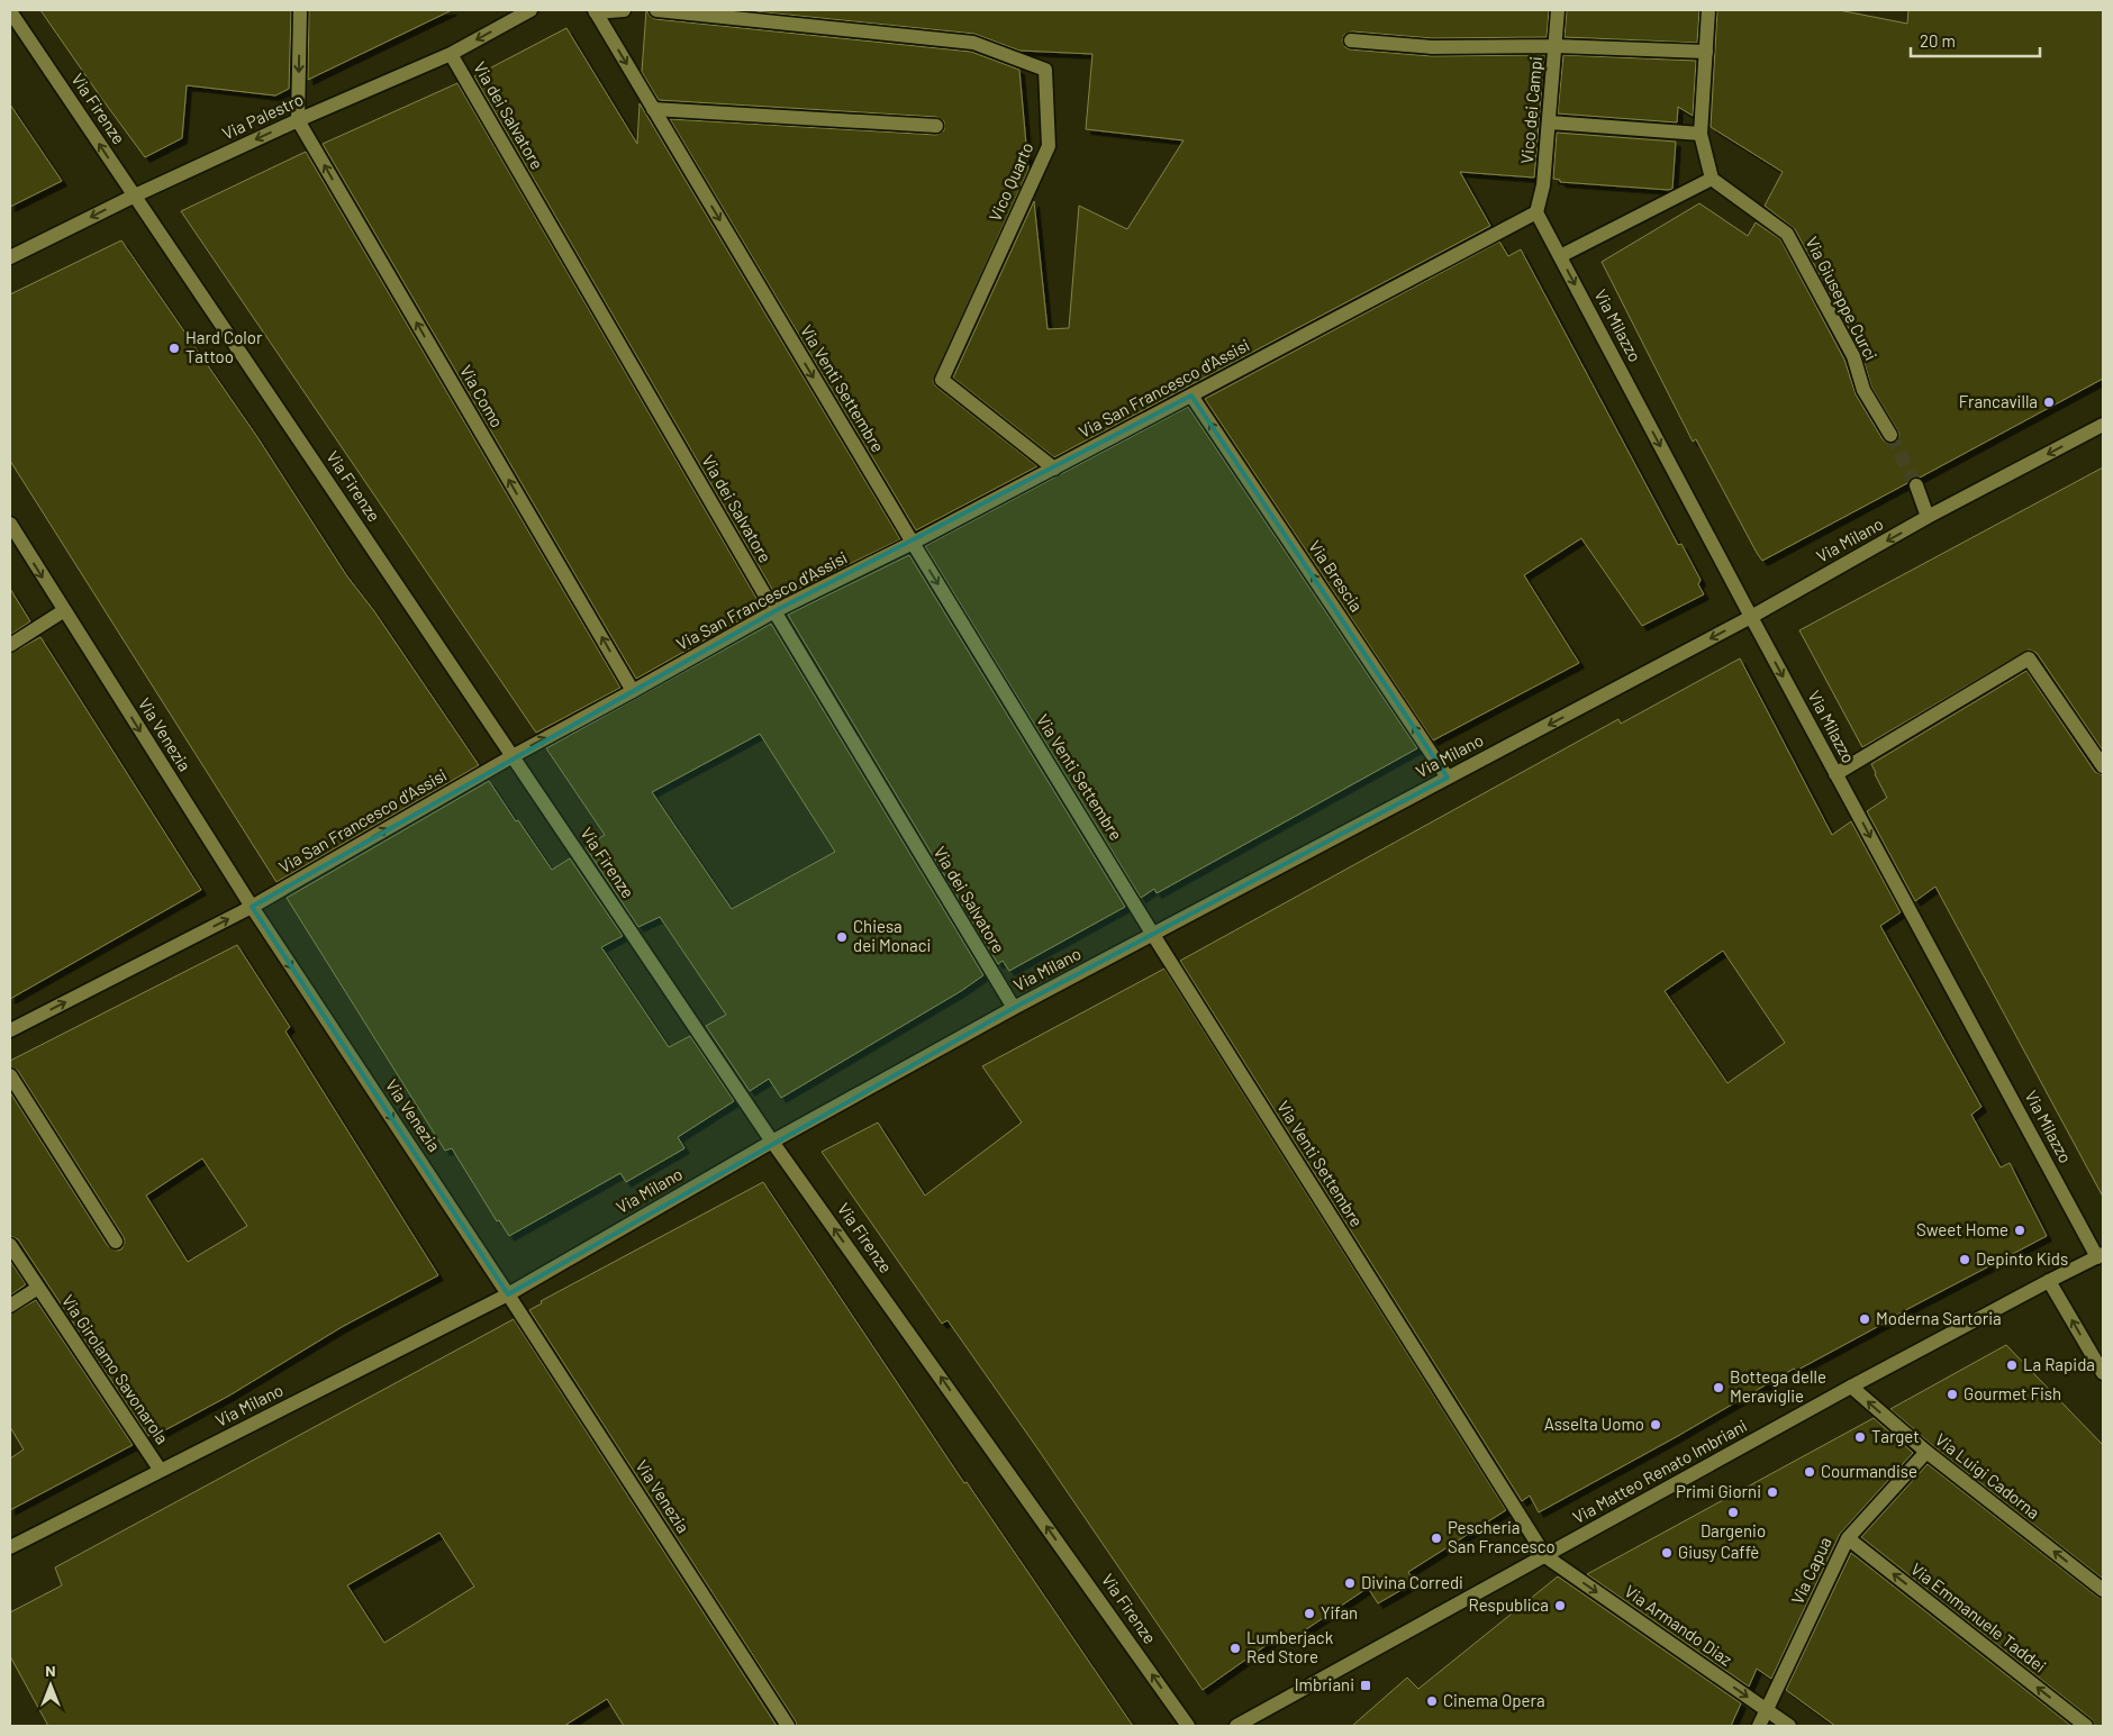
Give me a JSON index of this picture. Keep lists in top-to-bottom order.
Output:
{
  "streets": {
    "street": [
      "Via Firenze",
      "Vico dei Campi",
      "Via dei Salvatore",
      "Via Palestro",
      "Vico Quarto",
      "Via Giuseppe Curci",
      "Via Milazzo",
      "Via Venti Settembre",
      "Via San Francesco d'Assisi",
      "Via Como",
      "Via Milano",
      "Via Brescia",
      "Via Venezia",
      "Via Girolamo Savonarola",
      "Via Matteo Renato Imbriani",
      "Via Luigi Cadorna",
      "Via Capua",
      "Via Emmanuele Taddei",
      "Via Armando Diaz"
    ]
  },
  "crossings": [
    ["Via Firenze", "Via Palestro"],
    ["Via Firenze", "Via San Francesco d'Assisi"],
    ["Via Firenze", "Via Milano"],
    ["Vico dei Campi", "Via Milazzo"],
    ["Vico dei Campi", "Via San Francesco d'Assisi"],
    ["Via dei Salvatore", "Via Palestro"],
    ["Via dei Salvatore", "Via San Francesco d'Assisi"],
    ["Via dei Salvatore", "Via Milano"],
    ["Via Palestro", "Via Como"],
    ["Vico Quarto", "Via San Francesco d'Assisi"],
    ["Via Milazzo", "Via San Francesco d'Assisi"],
    ["Via Milazzo", "Via Milano"],
    ["Via Milazzo", "Via Matteo Renato Imbriani"],
    ["Via Venti Settembre", "Via San Francesco d'Assisi"],
    ["Via Venti Settembre", "Via Milano"],
    ["Via Venti Settembre", "Via Matteo Renato Imbriani"],
    ["Via Venti Settembre", "Via Armando Diaz"],
    ["Via San Francesco d'Assisi", "Via Como"],
    ["Via San Francesco d'Assisi", "Via Brescia"],
    ["Via San Francesco d'Assisi", "Via Venezia"],
    ["Via Milano", "Via Brescia"],
    ["Via Milano", "Via Venezia"],
    ["Via Milano", "Via Girolamo Savonarola"],
    ["Via Matteo Renato Imbriani", "Via Luigi Cadorna"],
    ["Via Matteo Renato Imbriani", "Via Armando Diaz"],
    ["Via Luigi Cadorna", "Via Capua"],
    ["Via Capua", "Via Emmanuele Taddei"],
    ["Via Capua", "Via Armando Diaz"]
  ],
  "one_way": [
    "Via Firenze",
    "Via Palestro",
    "Via Milazzo",
    "Via Venti Settembre",
    "Via San Francesco d'Assisi",
    "Via Como",
    "Via Brescia",
    "Via Venezia",
    "Via Luigi Cadorna",
    "Via Emmanuele Taddei",
    "Via Armando Diaz"
  ],
  "places": {
    "other": [
      "Hard Color Tattoo",
      "Francavilla",
      "Chiesa dei Monaci",
      "Sweet Home",
      "Depinto Kids",
      "Moderna Sartoria",
      "La Rapida",
      "Bottega delle Meraviglie",
      "Gourmet Fish",
      "Asselta Uomo",
      "Target",
      "Courmandise",
      "Primi Giorni",
      "Dargenio",
      "Pescheria San Francesco",
      "Giusy Caffè",
      "Divina Corredi",
      "Respublica",
      "Yifan",
      "Lumberjack Red Store",
      "Cinema Opera"
    ],
    "transit": ["Imbriani"]
  },
  "scale_bar": "20 m",
  "north": "top"
}
